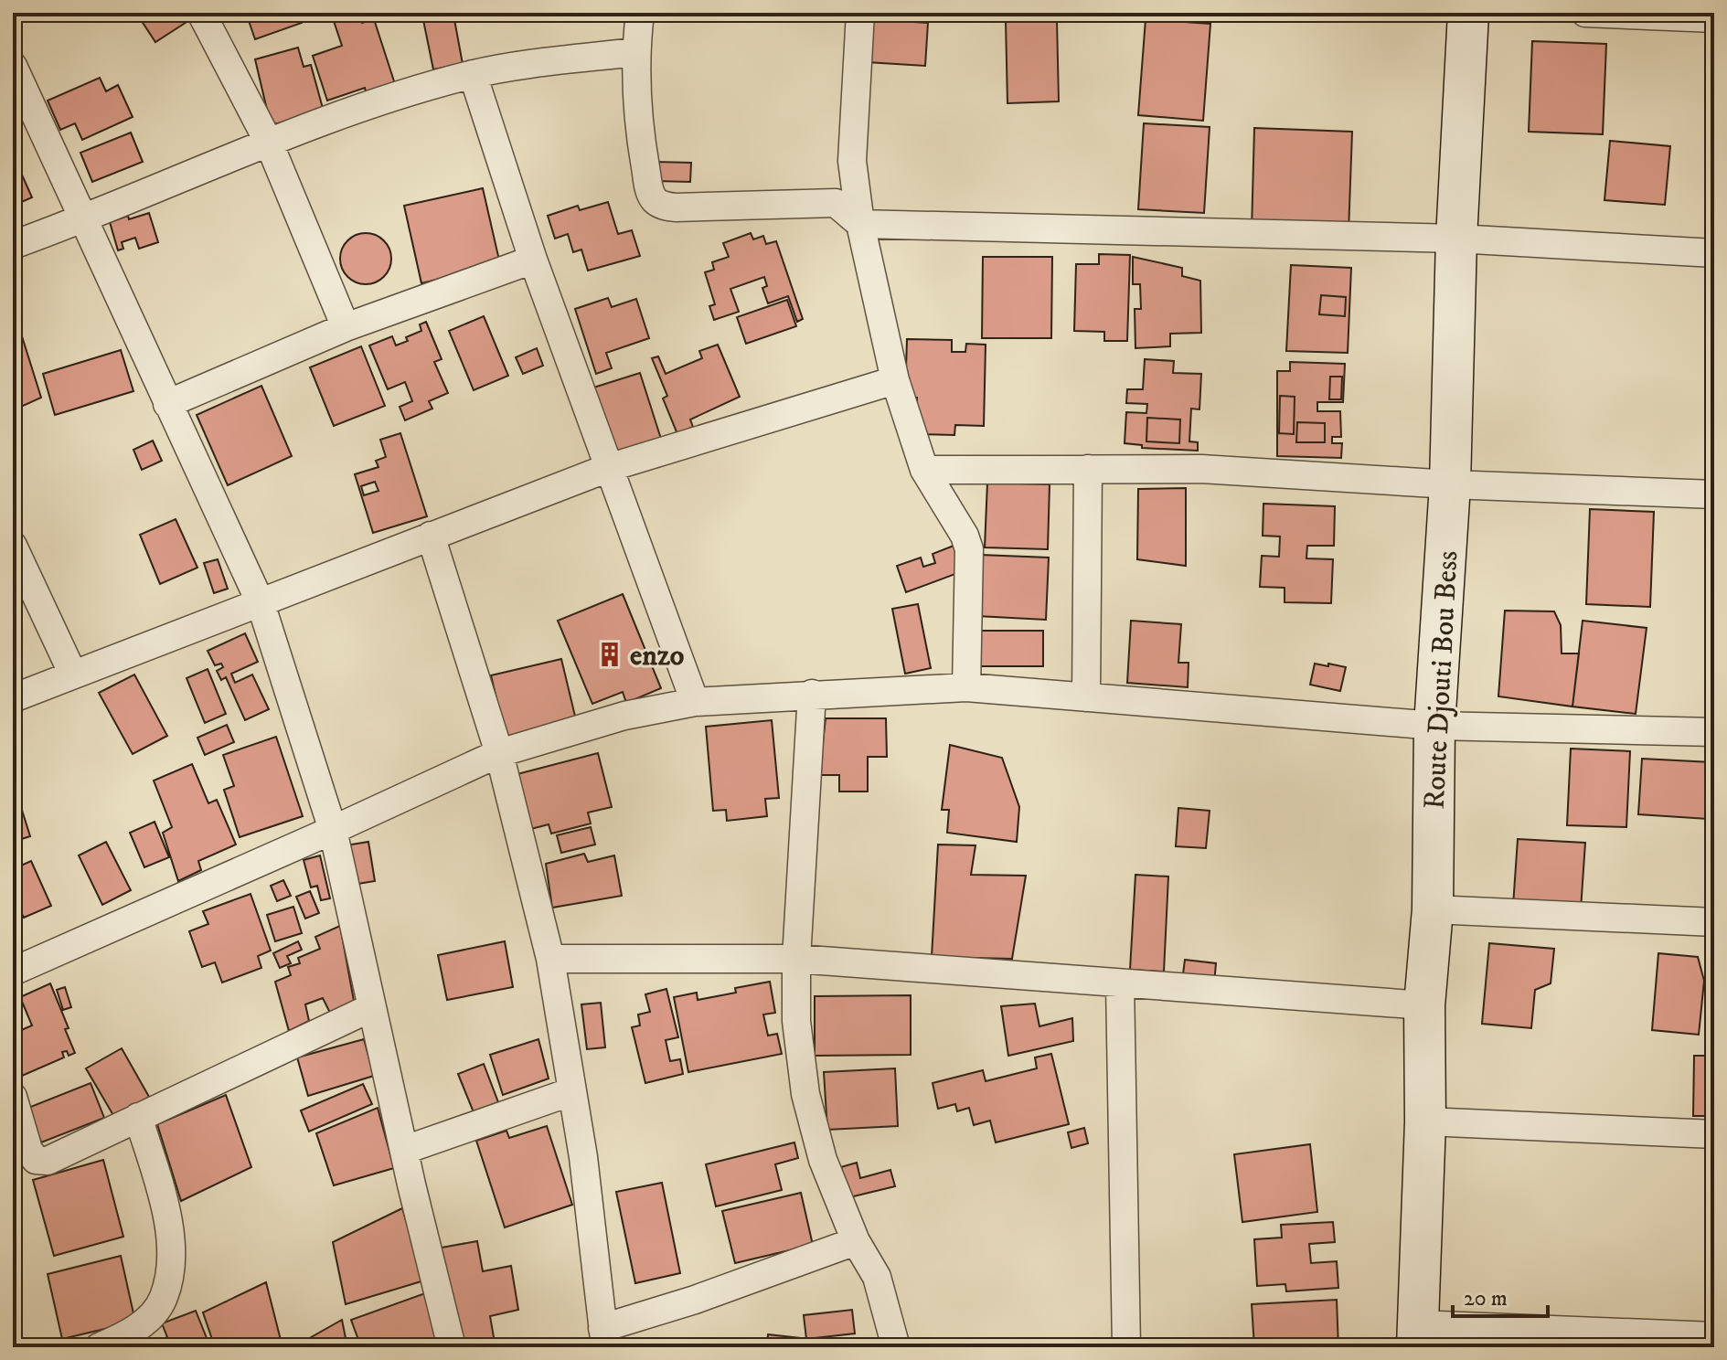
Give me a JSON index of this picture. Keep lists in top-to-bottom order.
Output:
{
  "streets": {
    "main road": ["Route Djouti Bou Bess"]
  },
  "places": {
    "building": ["enzo"]
  },
  "scale_bar": "20 m"
}
